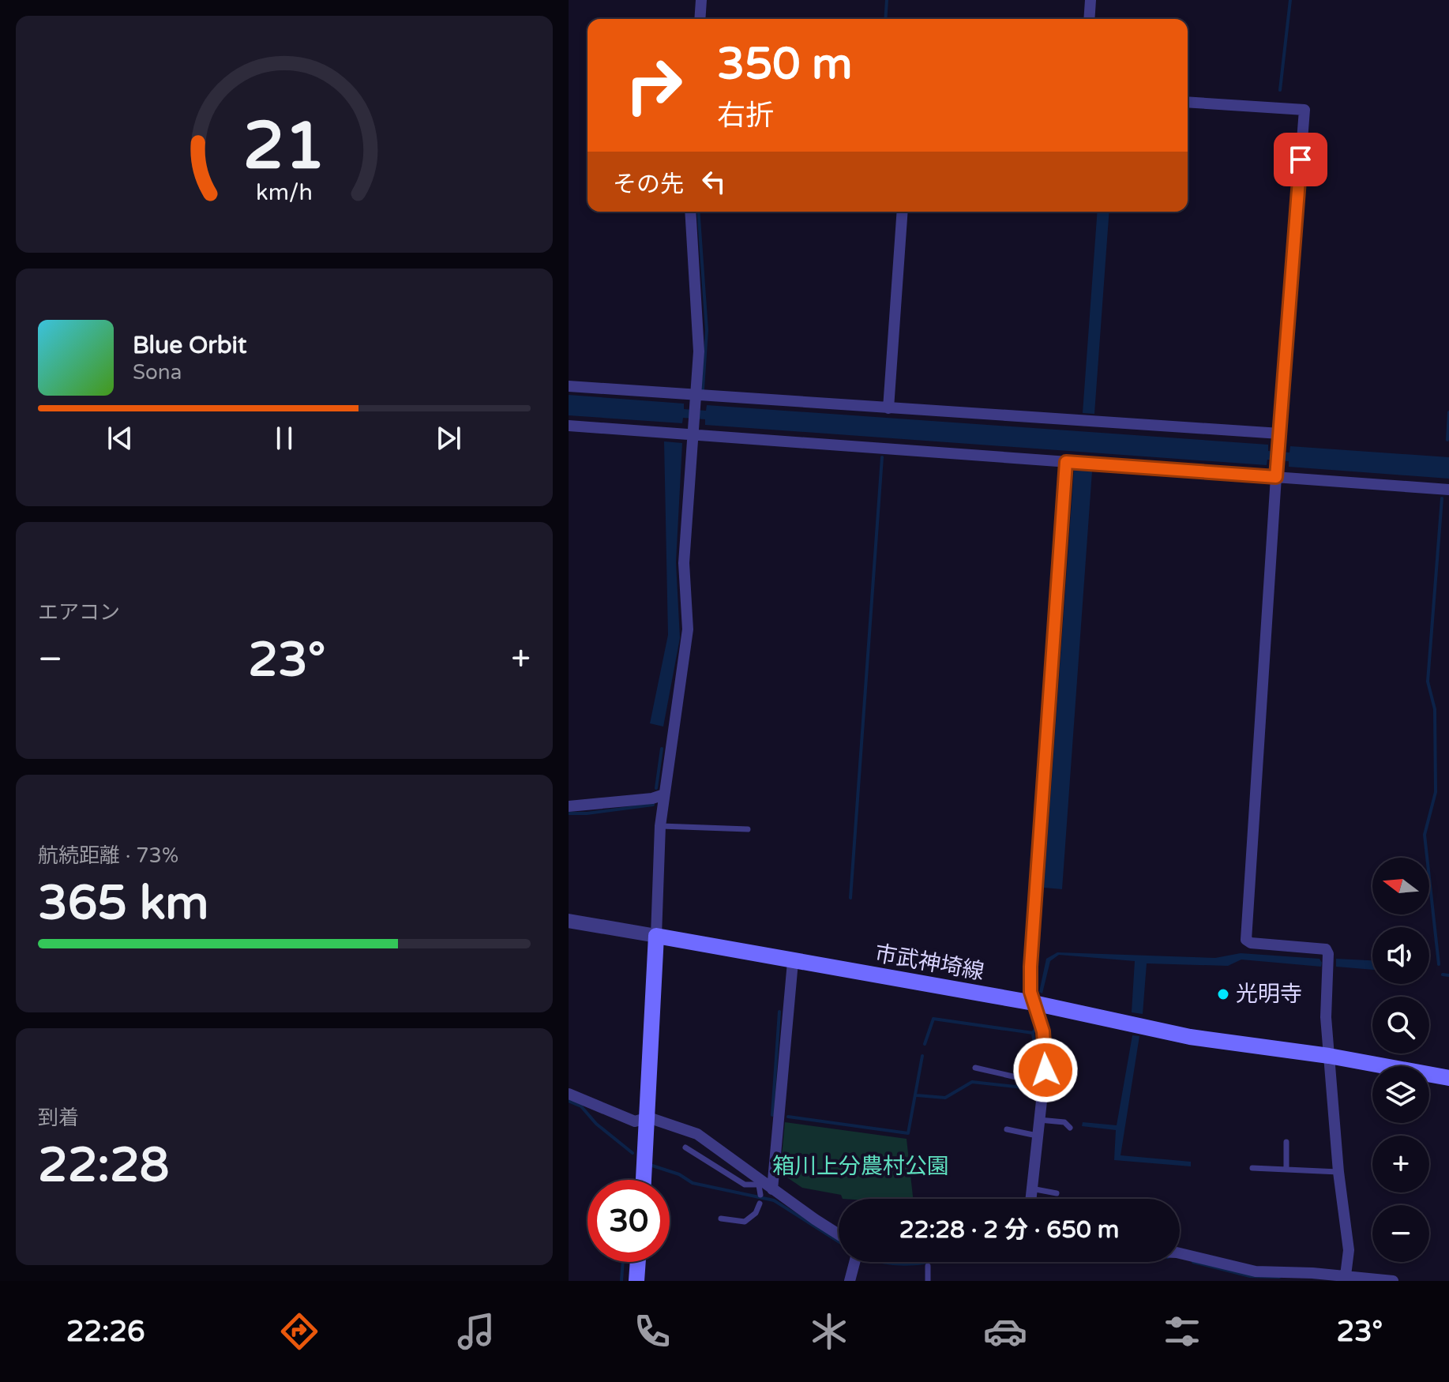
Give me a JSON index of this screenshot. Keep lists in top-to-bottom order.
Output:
{
  "streets": {
    "main road": ["市武神埼線"]
  },
  "parks": ["箱川上分農村公園"],
  "places": ["光明寺"],
  "north": "left",
  "page": {
    "turn": ["350 m", "右折"],
    "then": "その先",
    "song": ["Blue Orbit", "Sona"],
    "tile": [
      "エアコン",
      ["航続距離 · 73%", "365 km"],
      ["到着", "22:28"]
    ],
    "heat": ["−", "23°", "+"],
    "map_buttons": ["+", "−"],
    "limit": "30",
    "trip": "22:28 · 2 分 · 650 m",
    "tabs": ["22:26", "23°"],
    "gauge": ["21", "km/h"]
  }
}
